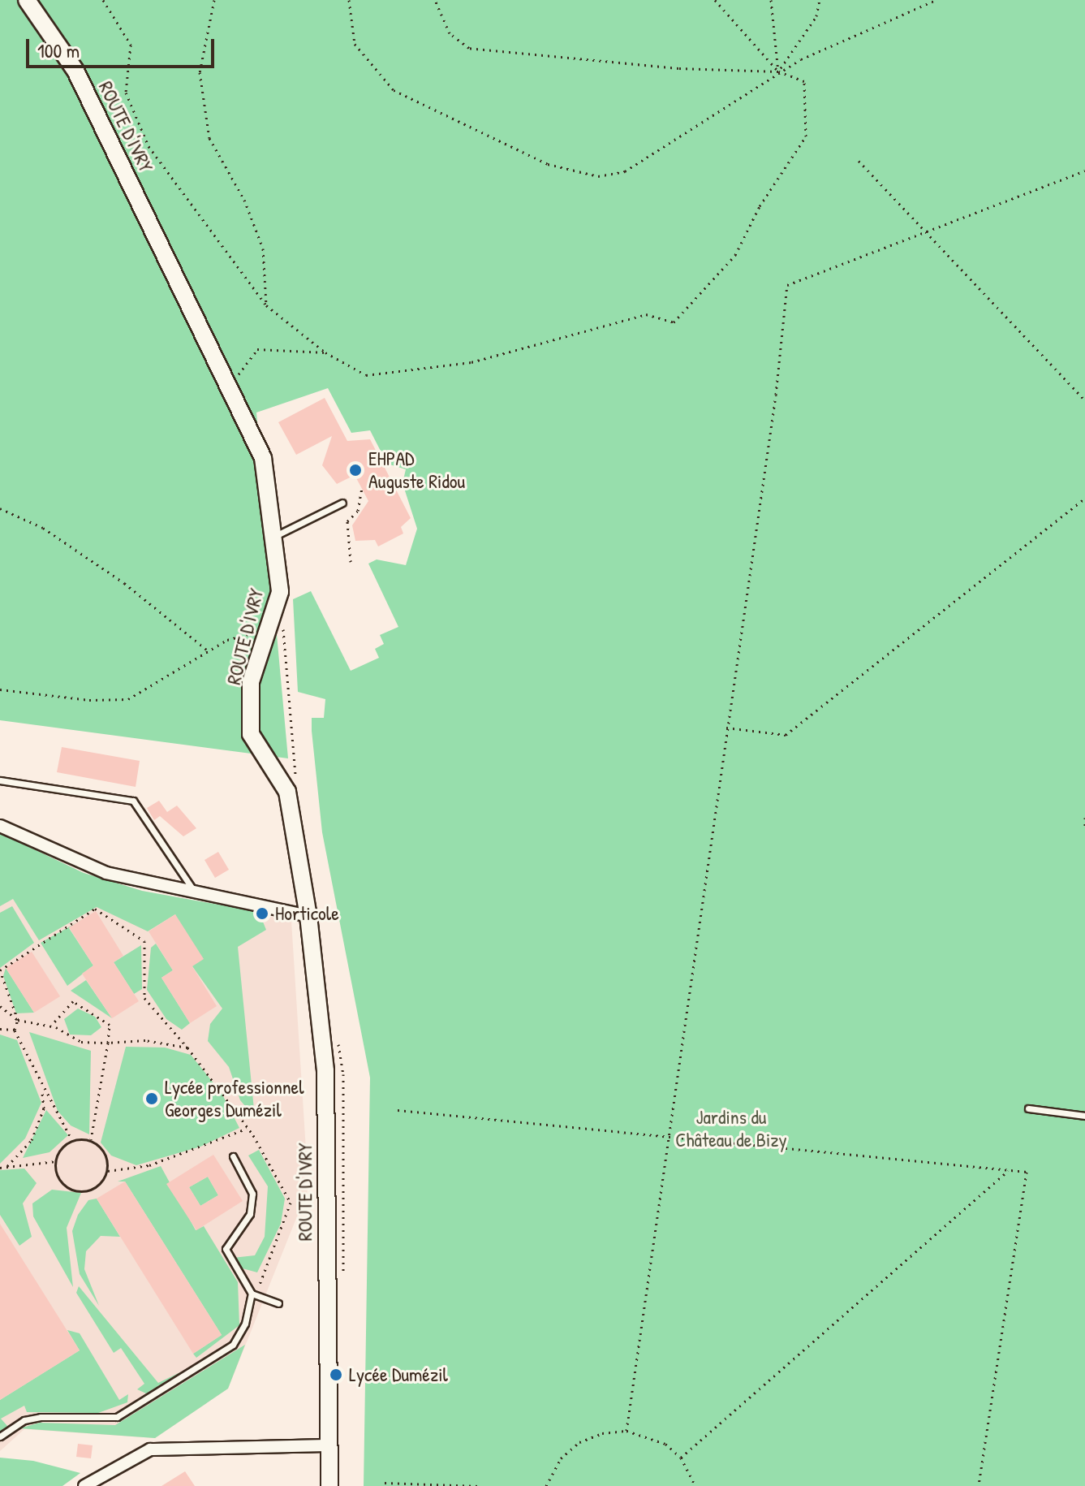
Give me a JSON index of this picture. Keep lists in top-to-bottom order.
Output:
{
  "streets": {
    "street": ["ROUTE D'IVRY"]
  },
  "parks": ["Jardins du Château de Bizy"],
  "places": [
    "EHPAD Auguste Ridou",
    "Horticole",
    "Lycée professionnel Georges Dumézil",
    "Lycée Dumézil"
  ],
  "scale_bar": "100 m"
}
